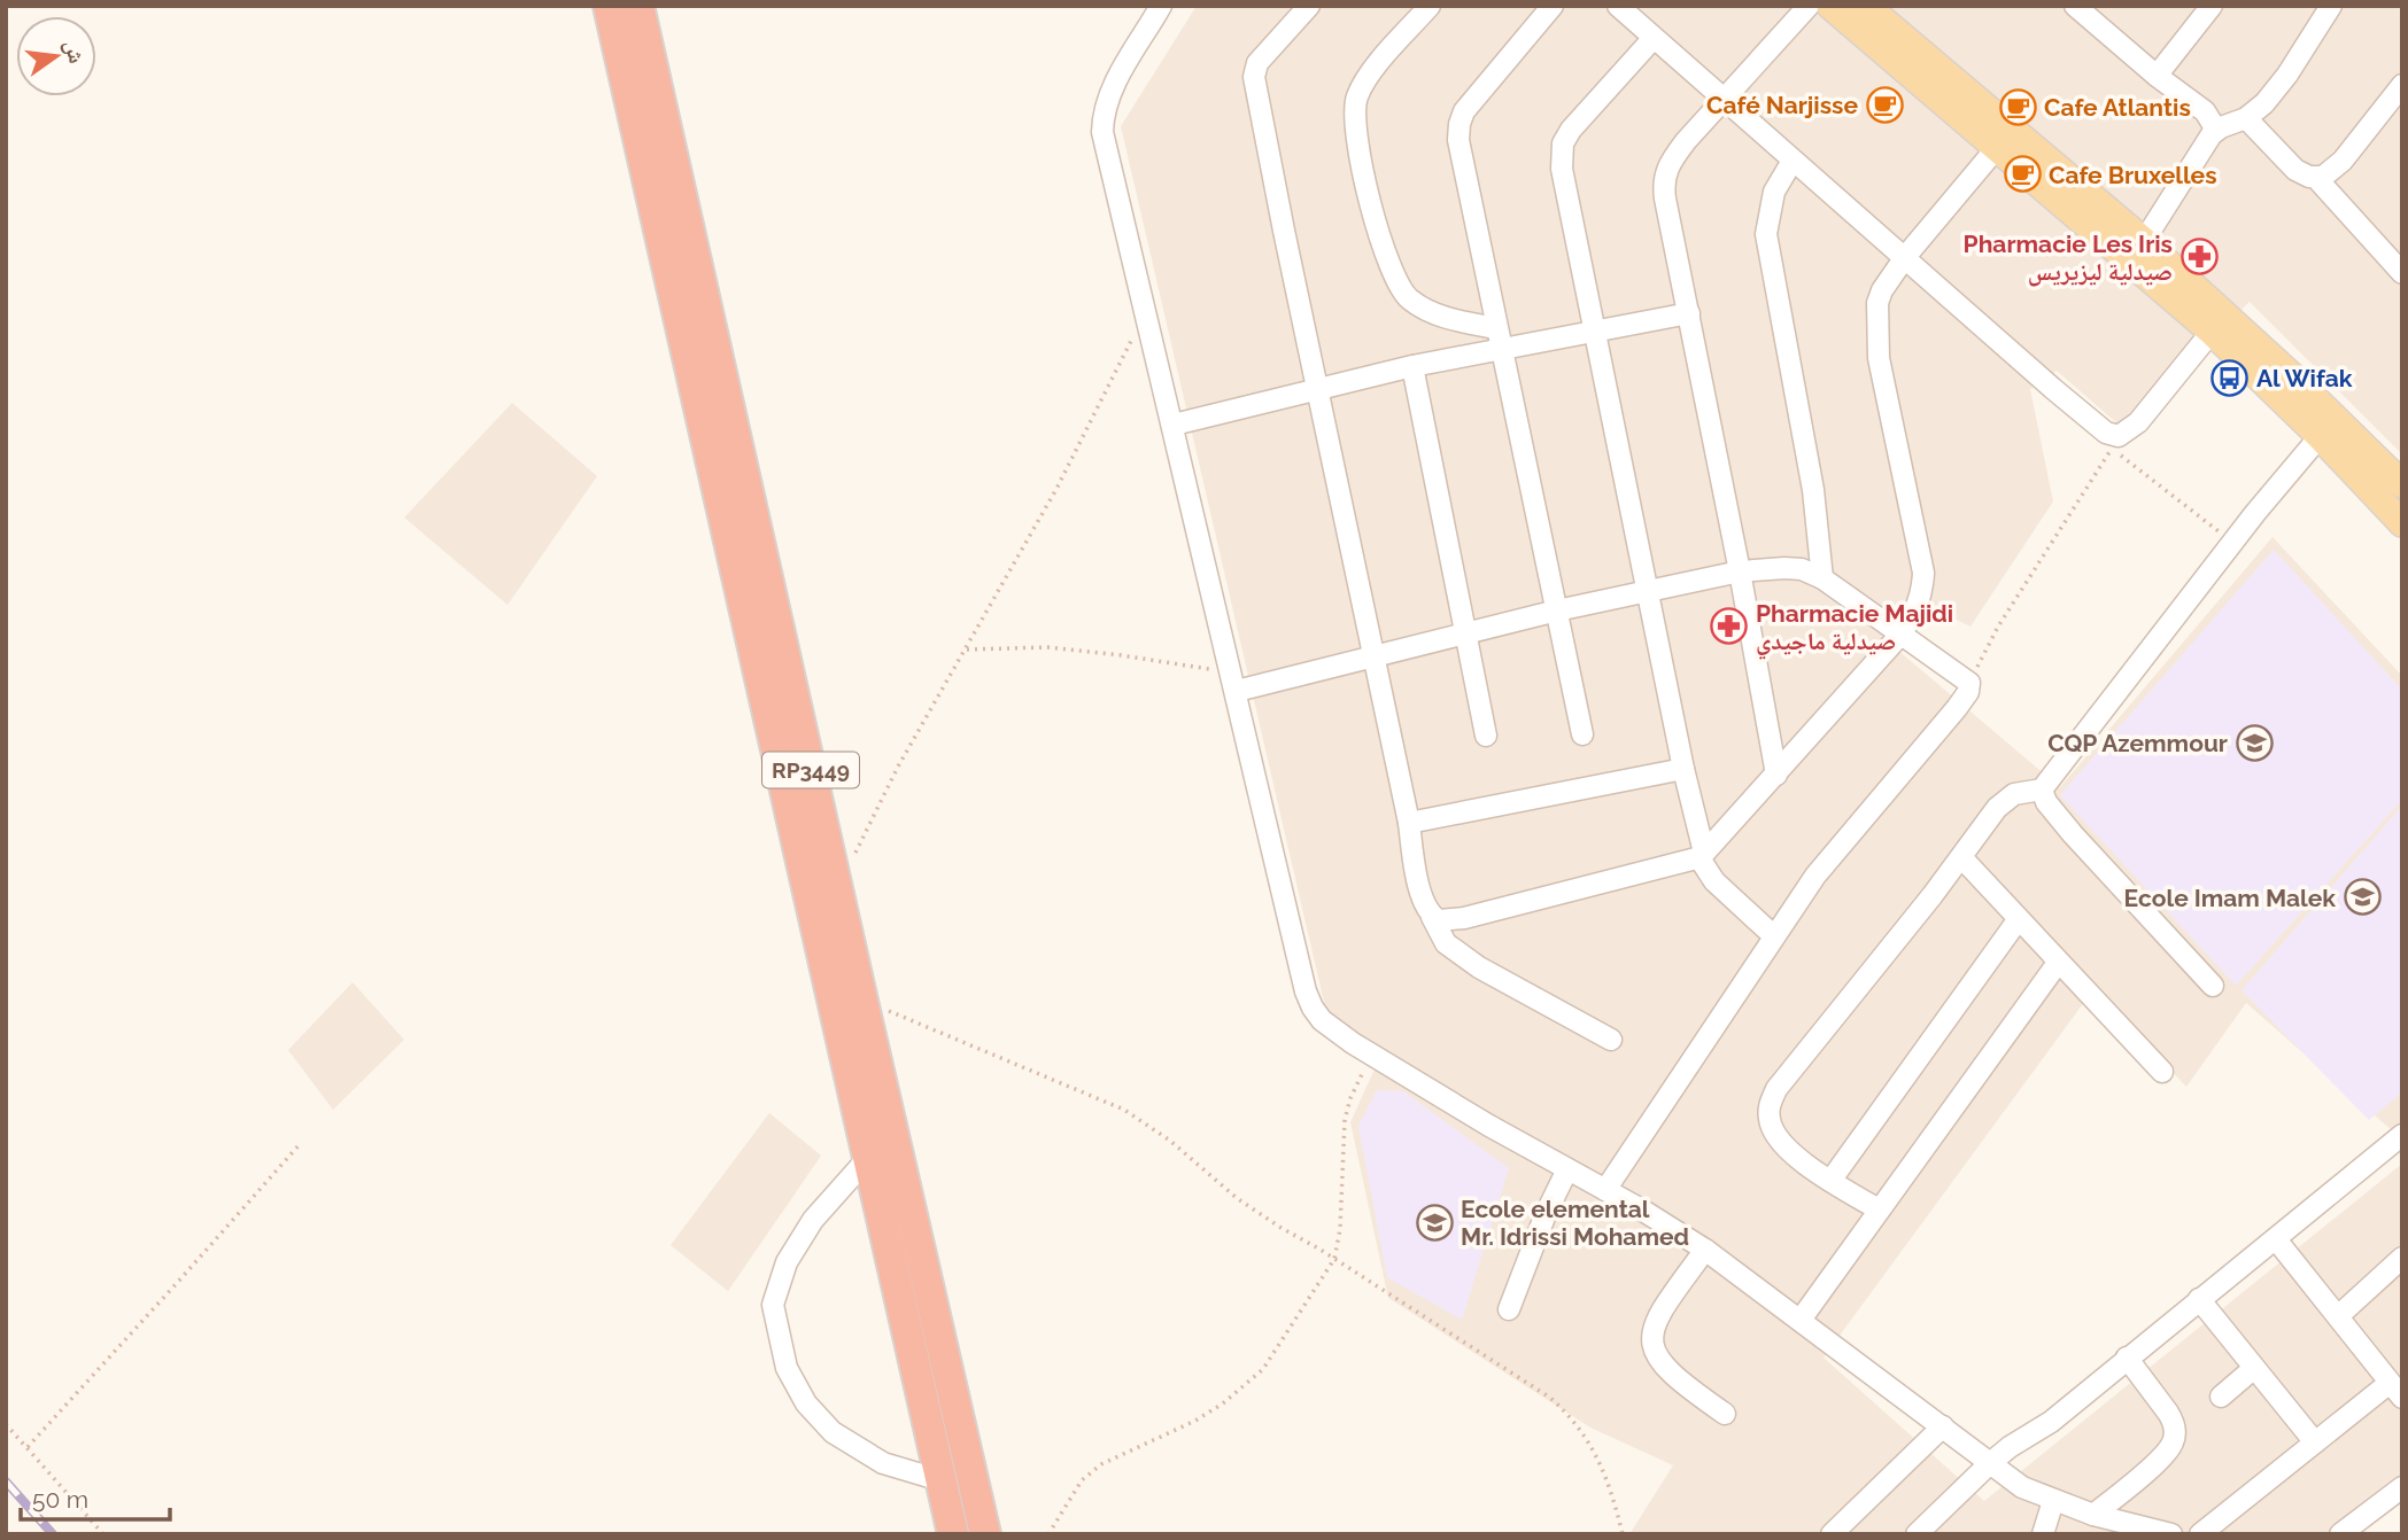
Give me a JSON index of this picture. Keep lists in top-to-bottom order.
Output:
{
  "streets": {
    "highway": ["RP3449"]
  },
  "places": {
    "cafe": ["Café Narjisse", "Cafe Atlantis", "Cafe Bruxelles"],
    "pharmacy": ["Pharmacie Les Iris صيدلية ليزيريس", "Pharmacie Majidi صيدلية ماجيدي"],
    "bus stop": ["Al Wifak"],
    "school or university": ["CQP Azemmour", "Ecole Imam Malek", "Ecole elemental Mr. Idrissi Mohamed"]
  },
  "scale_bar": "50 m",
  "north": "right"
}
